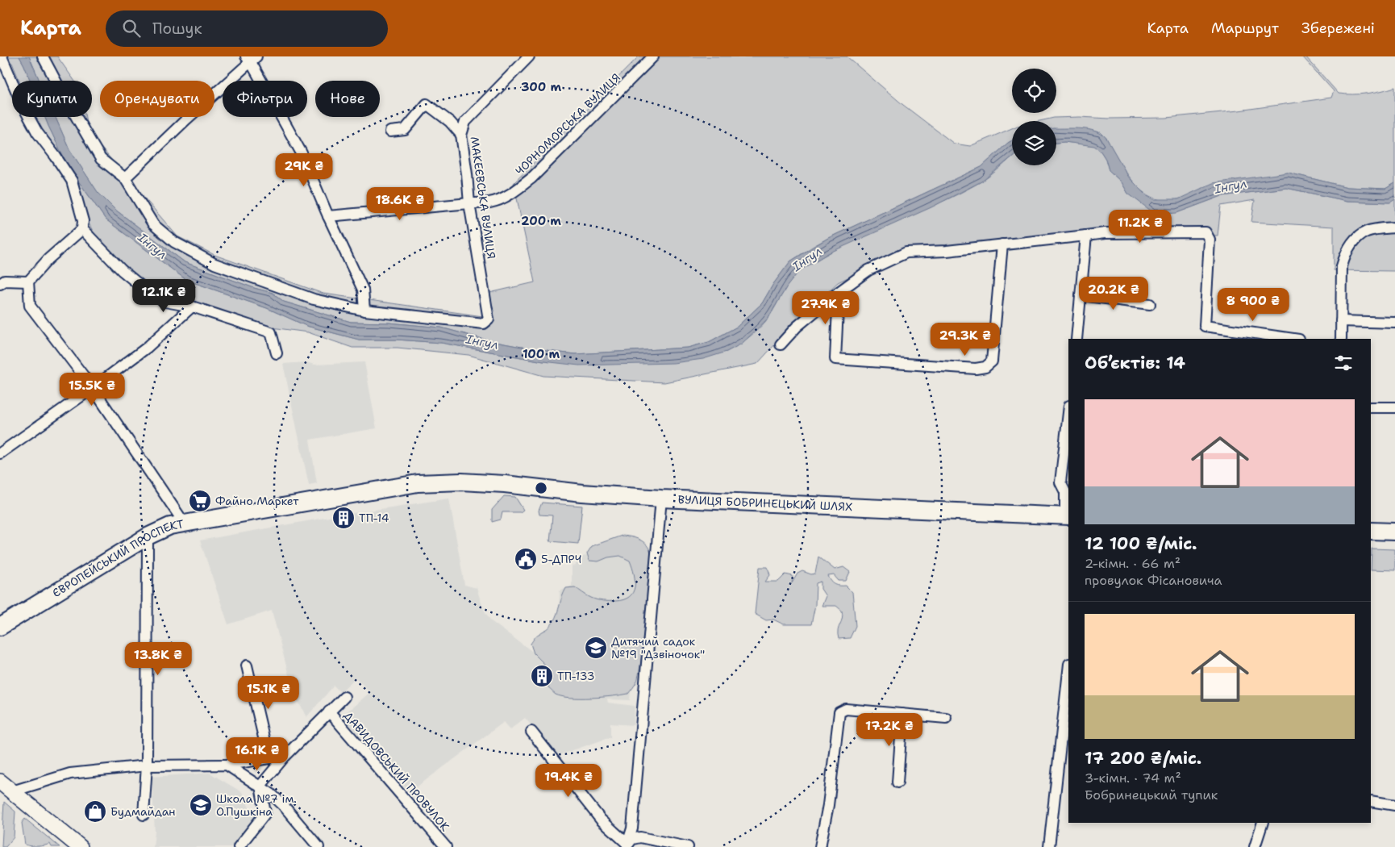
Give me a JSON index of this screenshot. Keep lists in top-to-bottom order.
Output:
{
  "streets": {
    "main road": ["ВУЛИЦЯ БОБРИНЕЦЬКИЙ ШЛЯХ", "ЄВРОПЕЙСЬКИЙ ПРОСПЕКТ"],
    "street": ["ЧОРНОМОРСЬКА ВУЛИЦЯ", "МАКЕЄВСЬКА ВУЛИЦЯ", "ДАВИДОВСЬКИЙ ПРОВУЛОК"]
  },
  "crossings": [
    ["ЧОРНОМОРСЬКА ВУЛИЦЯ", "МАКЕЄВСЬКА ВУЛИЦЯ"],
    ["ВУЛИЦЯ БОБРИНЕЦЬКИЙ ШЛЯХ", "ЄВРОПЕЙСЬКИЙ ПРОСПЕКТ"]
  ],
  "water": ["Інгул"],
  "places": {
    "supermarket": ["Файно Маркет"],
    "building": ["ТП-14", "ТП-133"],
    "public building": ["5-ДПРЧ"],
    "school or university": ["Дитячий садок №19 \"Дзвіночок\"", "Школа №7 ім. О.Пушкіна"],
    "shop": ["Будмайдан"]
  },
  "page": {
    "header": "Карта",
    "search": "Пошук",
    "nav": ["Карта", "Маршрут", "Збережені"],
    "chip": [
      "Купити",
      "Орендувати",
      "Фільтри",
      "Нове"
    ],
    "price": [
      "29K ₴",
      "18.6K ₴",
      "11.2K ₴",
      "20.2K ₴",
      "12.1K ₴",
      "8 900 ₴",
      "27.9K ₴",
      "29.3K ₴",
      "15.5K ₴",
      "13.8K ₴",
      "15.1K ₴",
      "17.2K ₴",
      "16.1K ₴",
      "19.4K ₴"
    ],
    "heading": "Об’єктів: 14",
    "list": [
      {
        "name": "12 100 ₴/міс.",
        "note": "2-кімн. · 66 m² · провулок Фісановича"
      },
      {
        "name": "17 200 ₴/міс.",
        "note": "3-кімн. · 74 m² · Бобринецький тупик"
      }
    ]
  },
  "rings": ["300 m", "200 m", "100 m"]
}
